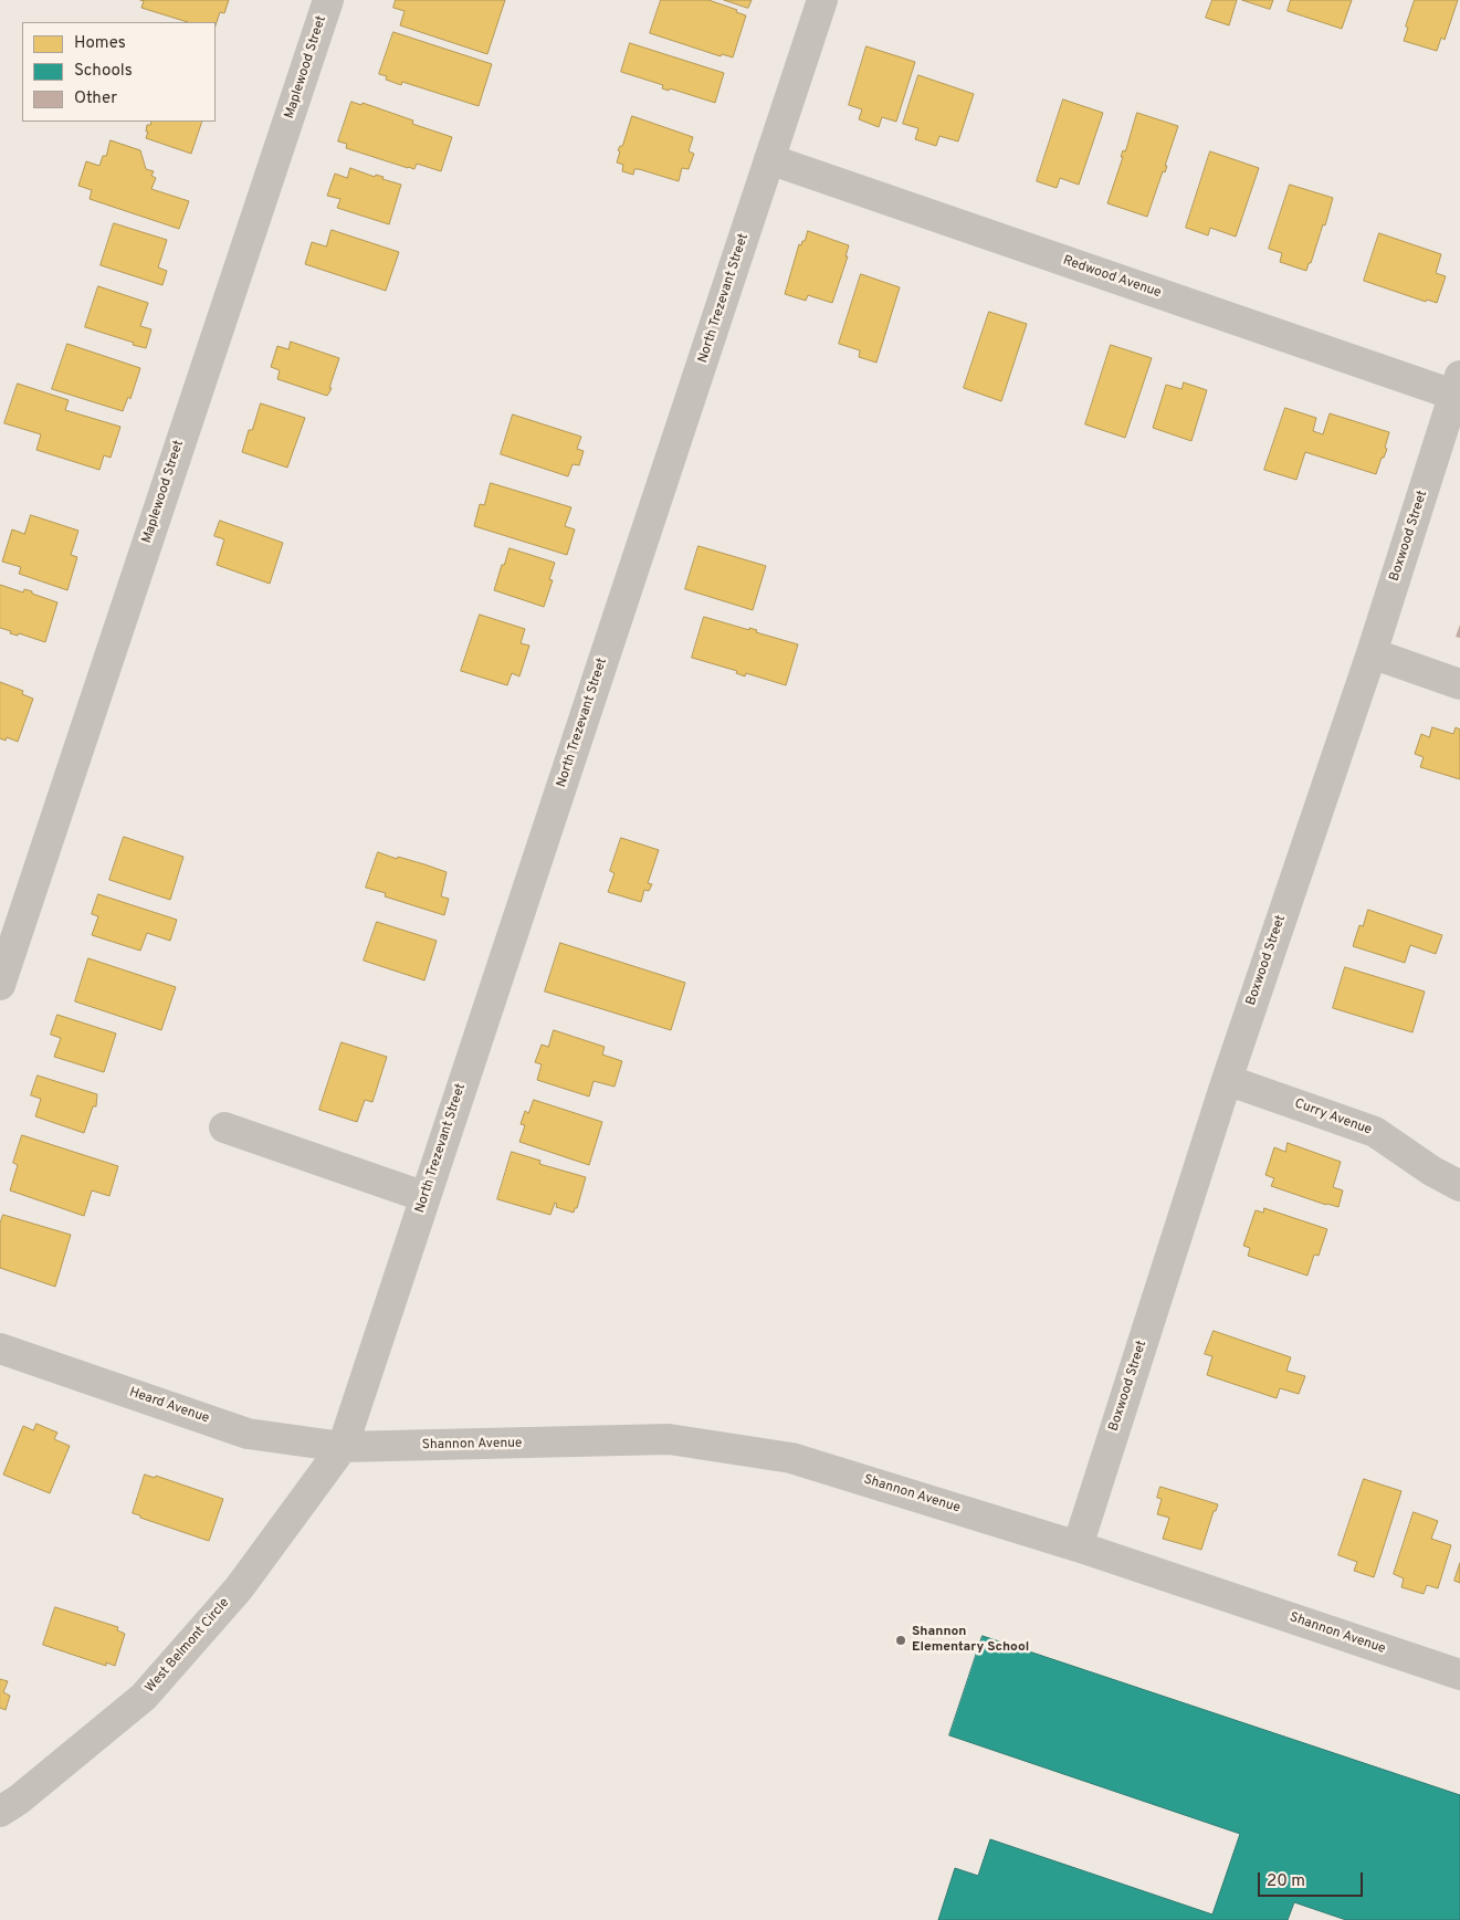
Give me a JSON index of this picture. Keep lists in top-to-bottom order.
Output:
{
  "streets": {
    "street": [
      "Maplewood Street",
      "Redwood Avenue",
      "North Trezevant Street",
      "Boxwood Street",
      "Curry Avenue",
      "Heard Avenue",
      "Shannon Avenue",
      "West Belmont Circle"
    ]
  },
  "crossings": [
    ["Redwood Avenue", "North Trezevant Street"],
    ["Redwood Avenue", "Boxwood Street"],
    ["North Trezevant Street", "Heard Avenue"],
    ["North Trezevant Street", "Shannon Avenue"],
    ["North Trezevant Street", "West Belmont Circle"],
    ["Boxwood Street", "Curry Avenue"],
    ["Boxwood Street", "Shannon Avenue"],
    ["Heard Avenue", "Shannon Avenue"],
    ["Heard Avenue", "West Belmont Circle"],
    ["Shannon Avenue", "West Belmont Circle"]
  ],
  "places": ["Shannon Elementary School"],
  "legend": ["Homes", "Schools", "Other"],
  "scale_bar": "20 m"
}
